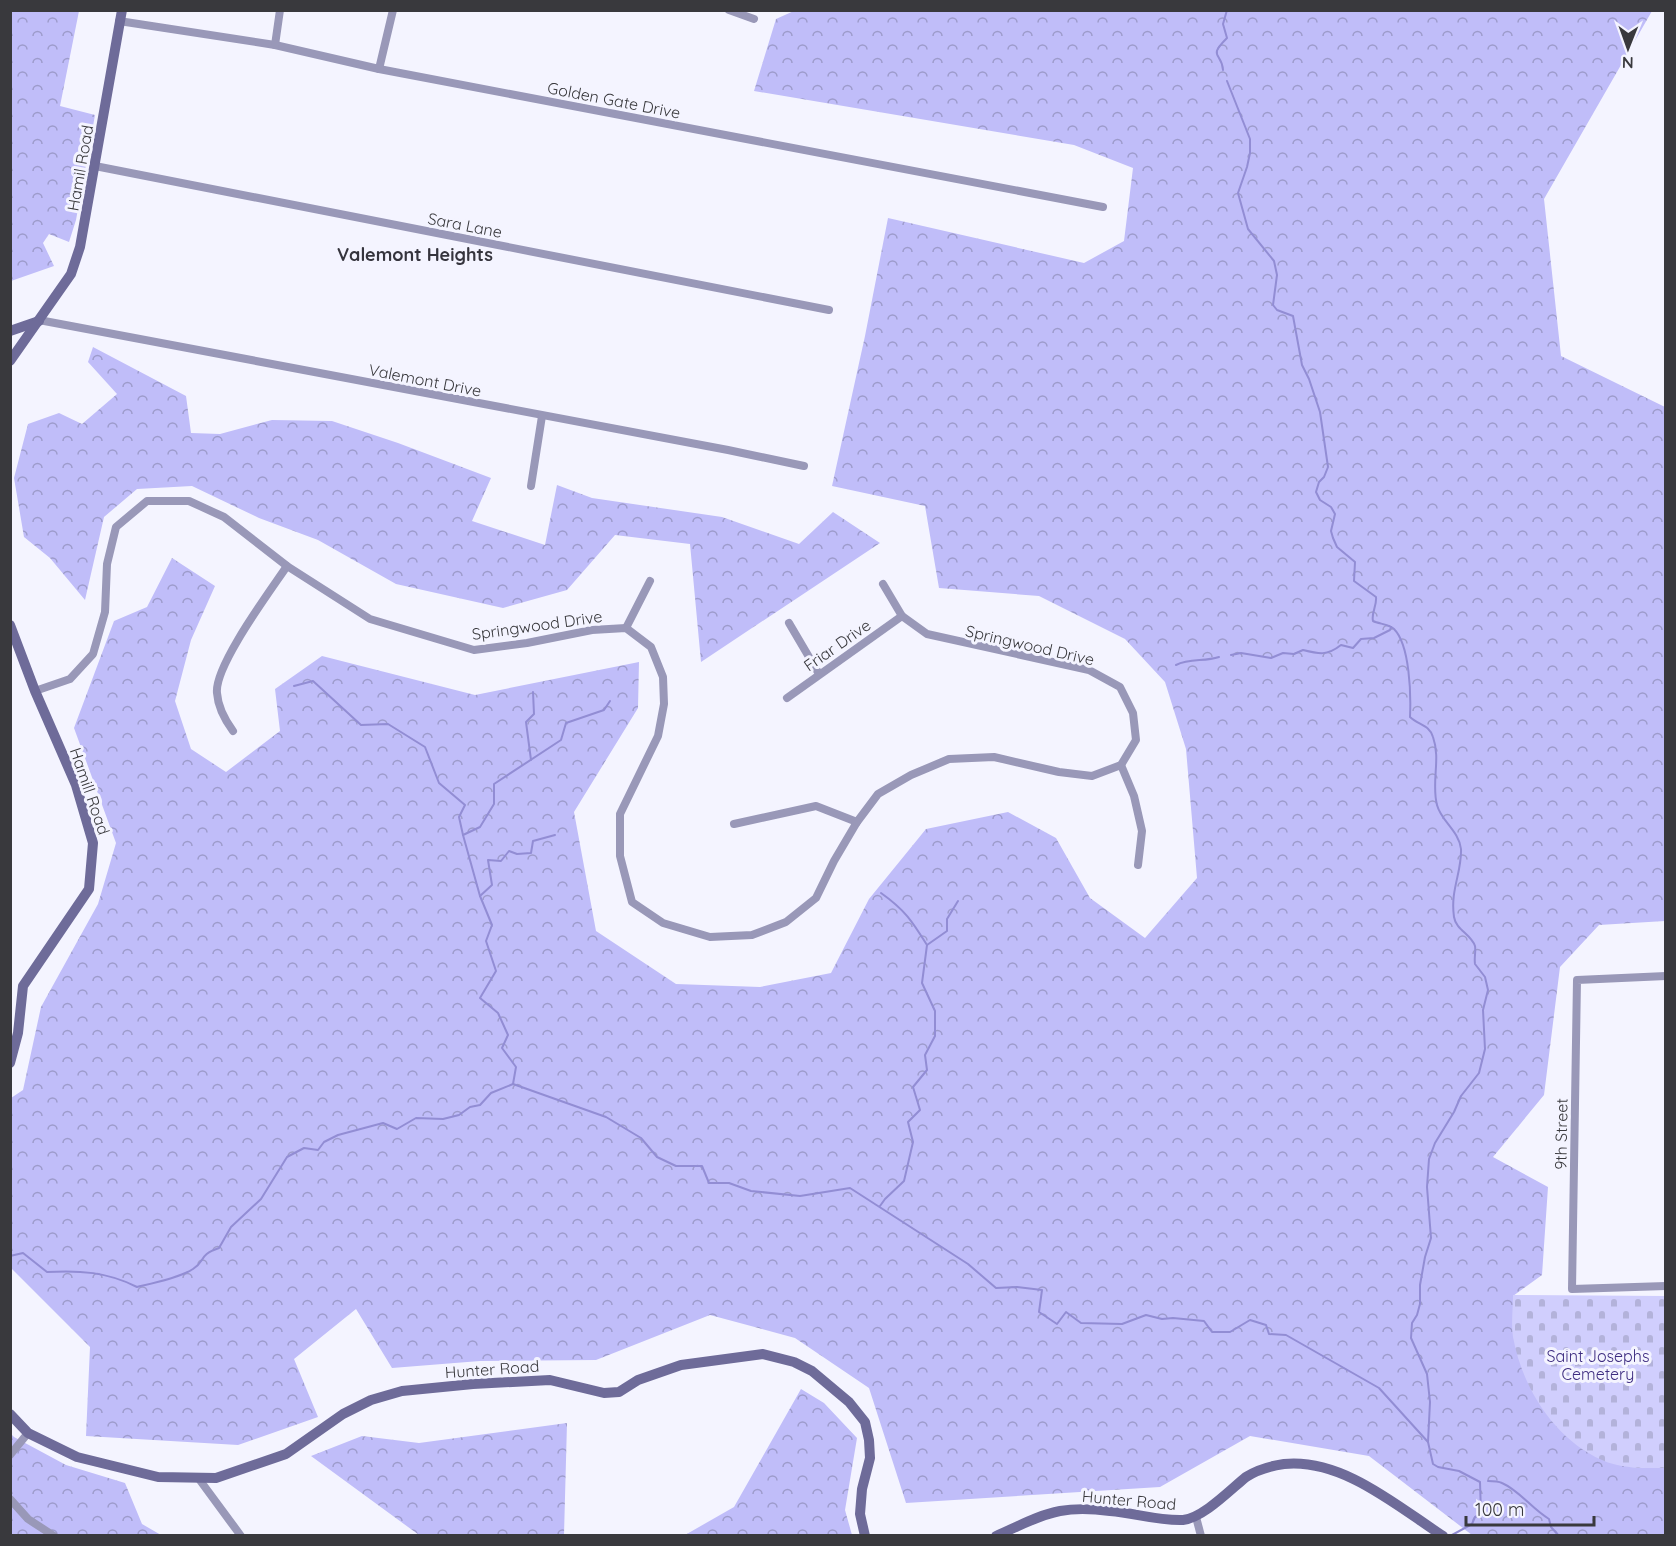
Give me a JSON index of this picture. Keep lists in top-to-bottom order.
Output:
{
  "streets": {
    "street": [
      "Golden Gate Drive",
      "Hamil Road",
      "Sara Lane",
      "Valemont Drive",
      "Springwood Drive",
      "Friar Drive",
      "Hamill Road",
      "9th Street",
      "Hunter Road"
    ]
  },
  "crossings": [
    ["Golden Gate Drive", "Hamil Road"],
    ["Hamil Road", "Sara Lane"],
    ["Hamil Road", "Valemont Drive"],
    ["Springwood Drive", "Friar Drive"],
    ["Springwood Drive", "Hamill Road"]
  ],
  "districts": ["Valemont Heights"],
  "parks": ["Saint Josephs Cemetery"],
  "scale_bar": "100 m",
  "north": "bottom"
}
